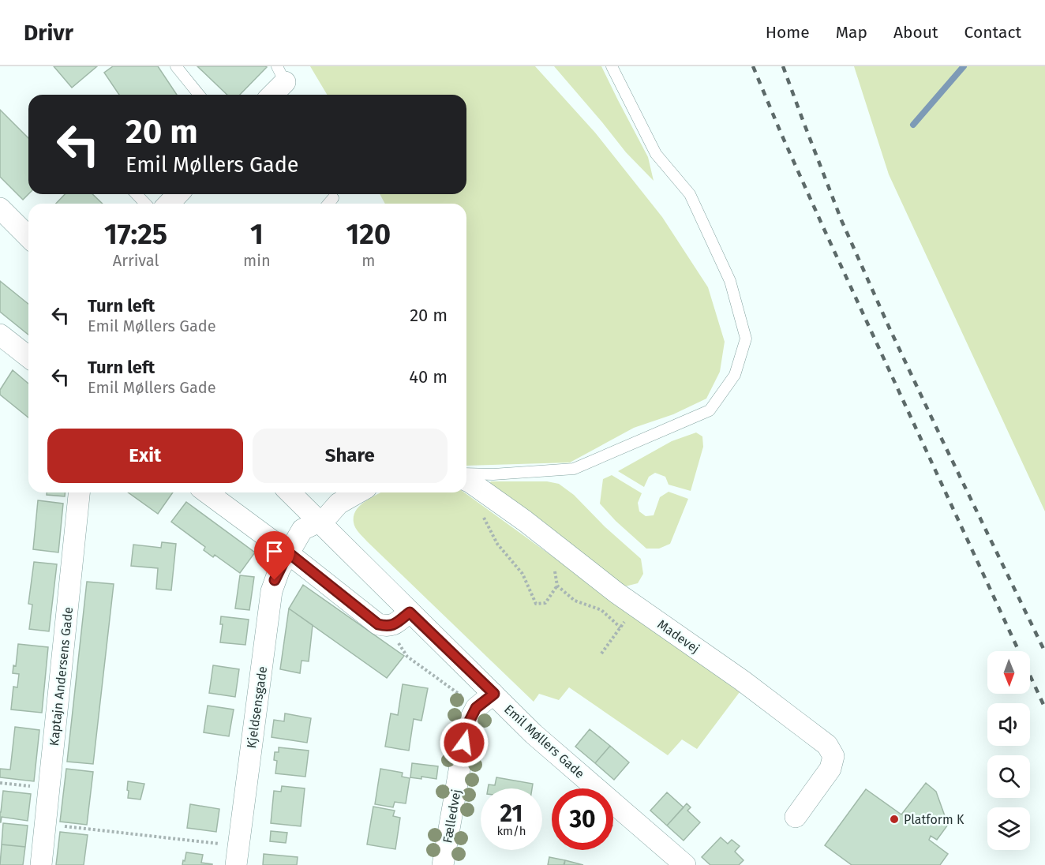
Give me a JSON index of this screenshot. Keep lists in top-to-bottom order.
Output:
{
  "streets": {
    "street": [
      "Madevej",
      "Kaptajn Andersens Gade",
      "Kjeldsensgade",
      "Emil Møllers Gade",
      "Fælledvej"
    ]
  },
  "crossings": [
    ["Kjeldsensgade", "Emil Møllers Gade"],
    ["Emil Møllers Gade", "Fælledvej"]
  ],
  "places": ["Platform K"],
  "north": "bottom",
  "page": {
    "header": "Drivr",
    "nav": [
      "Home",
      "Map",
      "About",
      "Contact"
    ],
    "turn": ["20 m", "Emil Møllers Gade"],
    "eta": [
      "17:25",
      "Arrival",
      "1",
      "min",
      "120",
      "m"
    ],
    "list": [
      {
        "name": "Turn left",
        "note": "Emil Møllers Gade",
        "value": "20 m"
      },
      {
        "name": "Turn left",
        "note": "Emil Møllers Gade",
        "value": "40 m"
      }
    ],
    "buttons": ["Exit", "Share"],
    "speed": "21 km/h",
    "limit": "30"
  }
}
